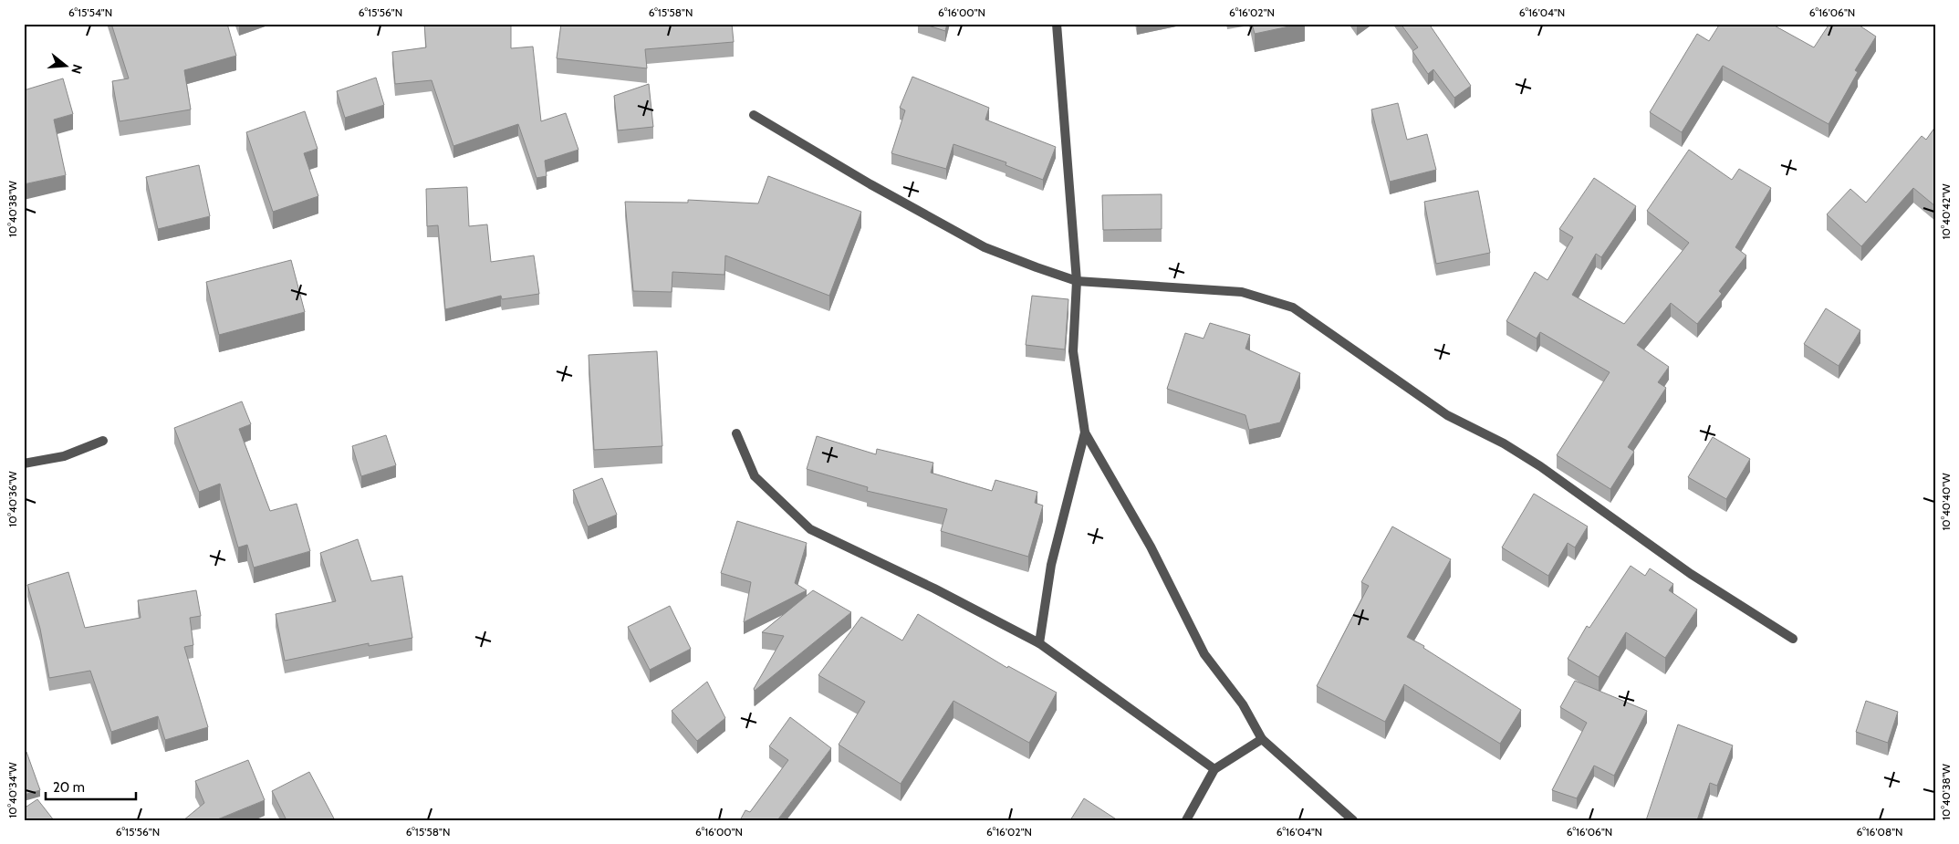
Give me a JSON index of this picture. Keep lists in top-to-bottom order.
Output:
{
  "scale_bar": "20 m",
  "north": "right",
  "coordinates": [
    "6°15'54\"N",
    "6°15'56\"N",
    "6°15'58\"N",
    "6°16'00\"N",
    "6°16'02\"N",
    "6°16'04\"N",
    "6°16'06\"N",
    "10°40'38\"W",
    "10°40'42\"W",
    "10°40'36\"W",
    "10°40'40\"W",
    "10°40'34\"W",
    "6°16'08\"N"
  ]
}
